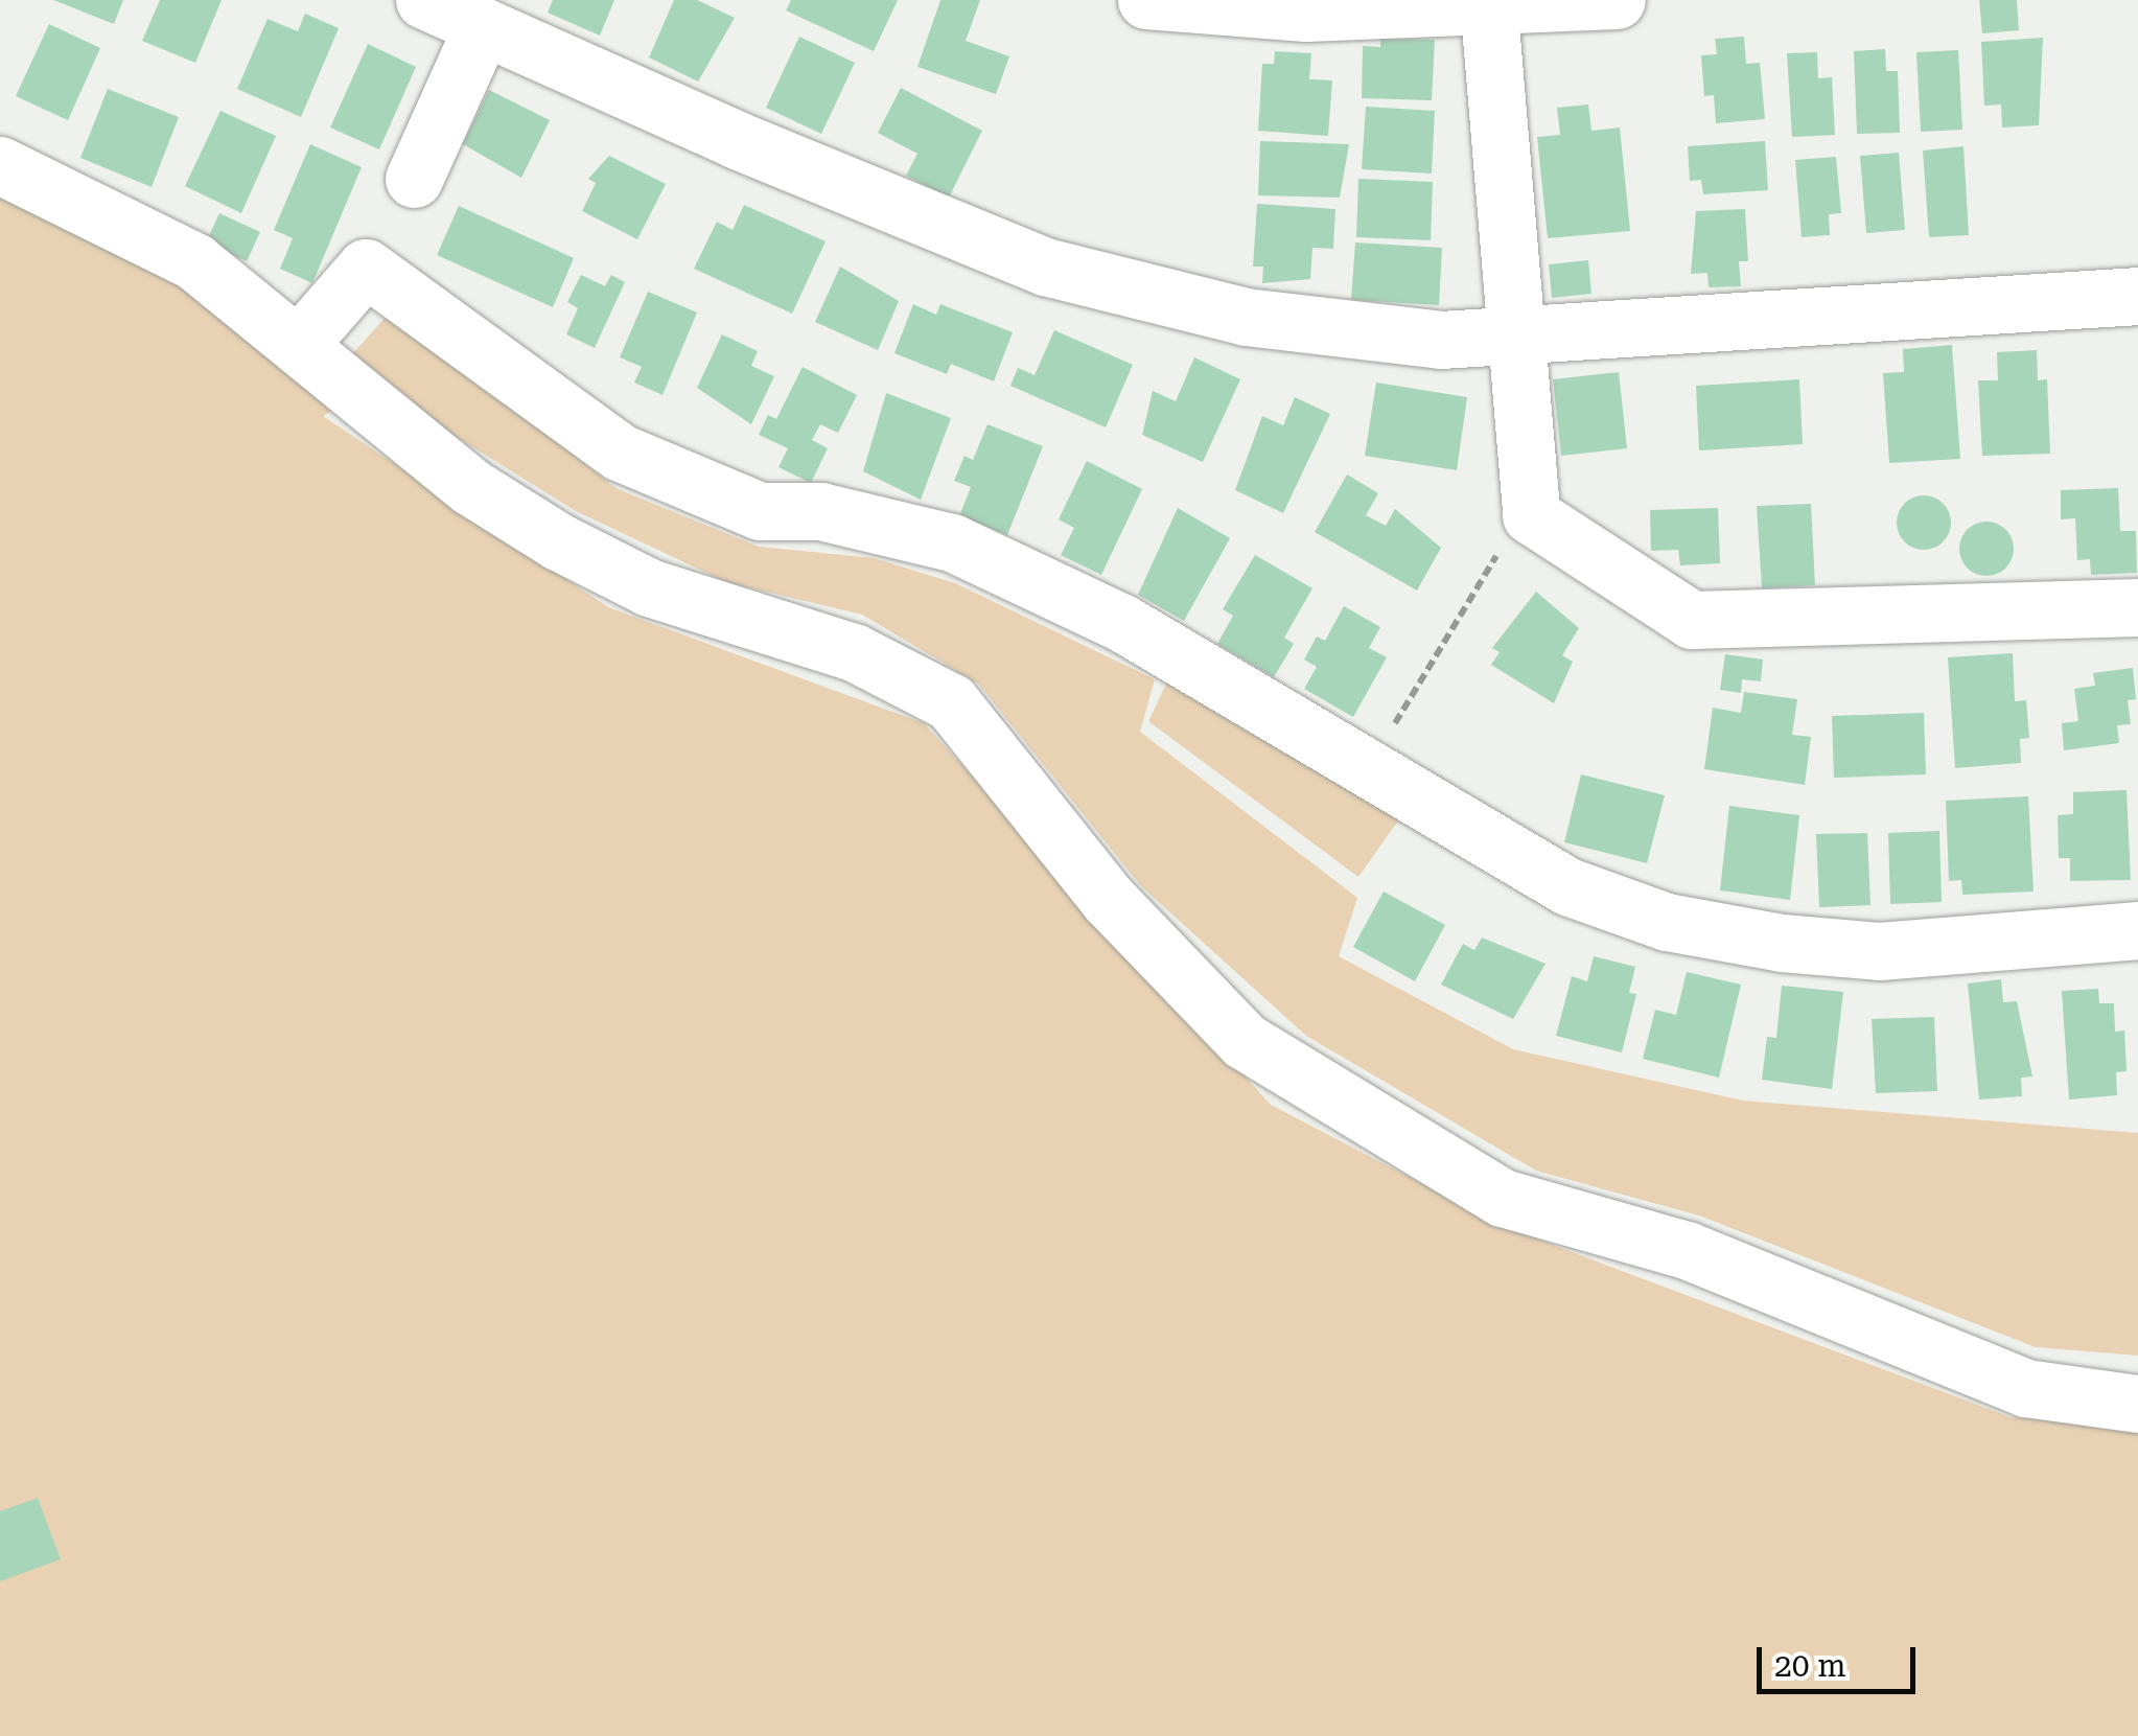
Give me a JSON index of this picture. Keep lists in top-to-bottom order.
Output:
{
  "scale_bar": "20 m"
}
